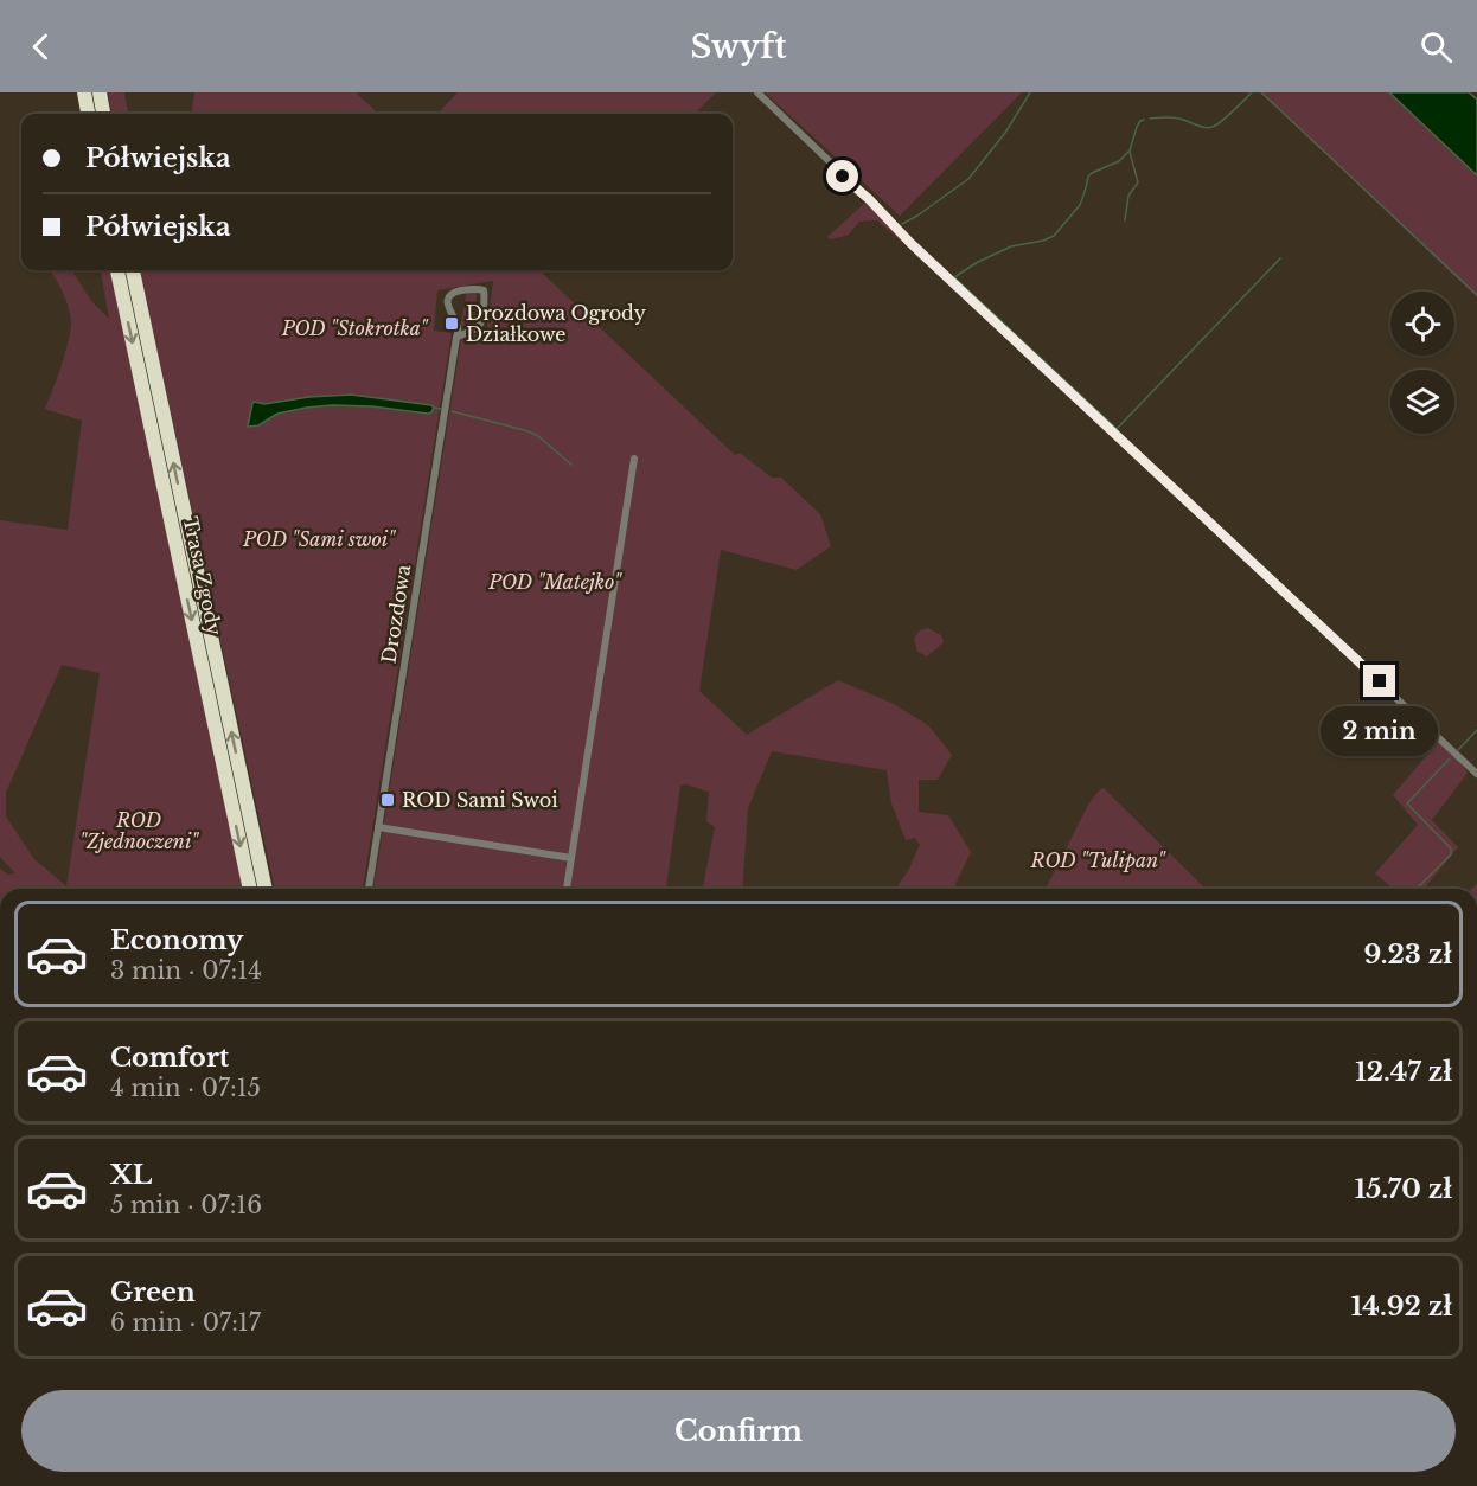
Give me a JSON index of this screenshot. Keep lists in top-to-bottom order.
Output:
{
  "streets": {
    "highway": ["Trasa Zgody"],
    "street": ["Drozdowa"]
  },
  "parks": [
    "POD \"Stokrotka\"",
    "POD \"Sami swoi\"",
    "POD \"Matejko\"",
    "ROD \"Zjednoczeni\"",
    "ROD \"Tulipan\""
  ],
  "places": {
    "transit": ["Drozdowa Ogrody Działkowe", "ROD Sami Swoi"]
  },
  "page": {
    "header": "Swyft",
    "banner": ["Półwiejska", "Półwiejska"],
    "bubble": "2 min",
    "list": [
      {
        "name": "Economy",
        "note": "3 min · 07:14",
        "value": "9.23 zł"
      },
      {
        "name": "Comfort",
        "note": "4 min · 07:15",
        "value": "12.47 zł"
      },
      {
        "name": "XL",
        "note": "5 min · 07:16",
        "value": "15.70 zł"
      },
      {
        "name": "Green",
        "note": "6 min · 07:17",
        "value": "14.92 zł"
      }
    ],
    "buttons": "Confirm"
  }
}
